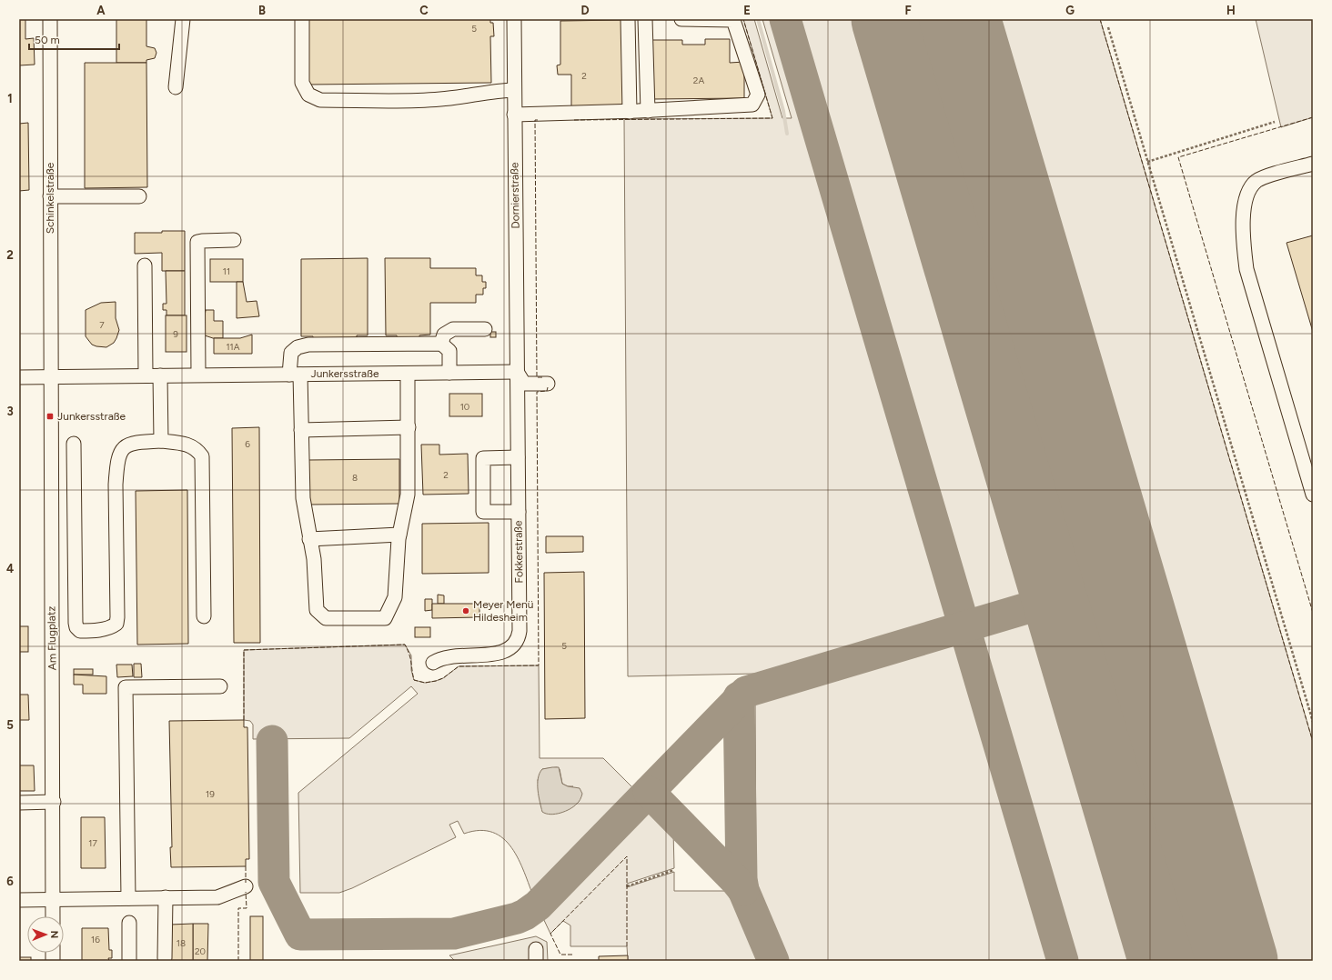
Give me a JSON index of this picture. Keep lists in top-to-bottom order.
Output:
{
  "streets": {
    "street": [
      "Dornierstraße",
      "Schinkelstraße",
      "Junkersstraße",
      "Fokkerstraße",
      "Am Flugplatz"
    ]
  },
  "crossings": [
    ["Dornierstraße", "Junkersstraße"],
    ["Dornierstraße", "Fokkerstraße"],
    ["Schinkelstraße", "Junkersstraße"],
    ["Schinkelstraße", "Am Flugplatz"],
    ["Junkersstraße", "Fokkerstraße"],
    ["Junkersstraße", "Am Flugplatz"]
  ],
  "places": {
    "transit": ["Junkersstraße"],
    "other": ["Meyer Menü Hildesheim"]
  },
  "house_numbers": [
    "5",
    "2",
    "2A",
    "11",
    "7",
    "9",
    "11A",
    "10",
    "6",
    "2",
    "8",
    "5",
    "19",
    "17",
    "16",
    "18",
    "20"
  ],
  "scale_bar": "50 m",
  "north": "right",
  "grid": {
    "columns": [
      "A",
      "B",
      "C",
      "D",
      "E",
      "F",
      "G",
      "H"
    ],
    "rows": [
      "1",
      "2",
      "3",
      "4",
      "5",
      "6"
    ]
  }
}
